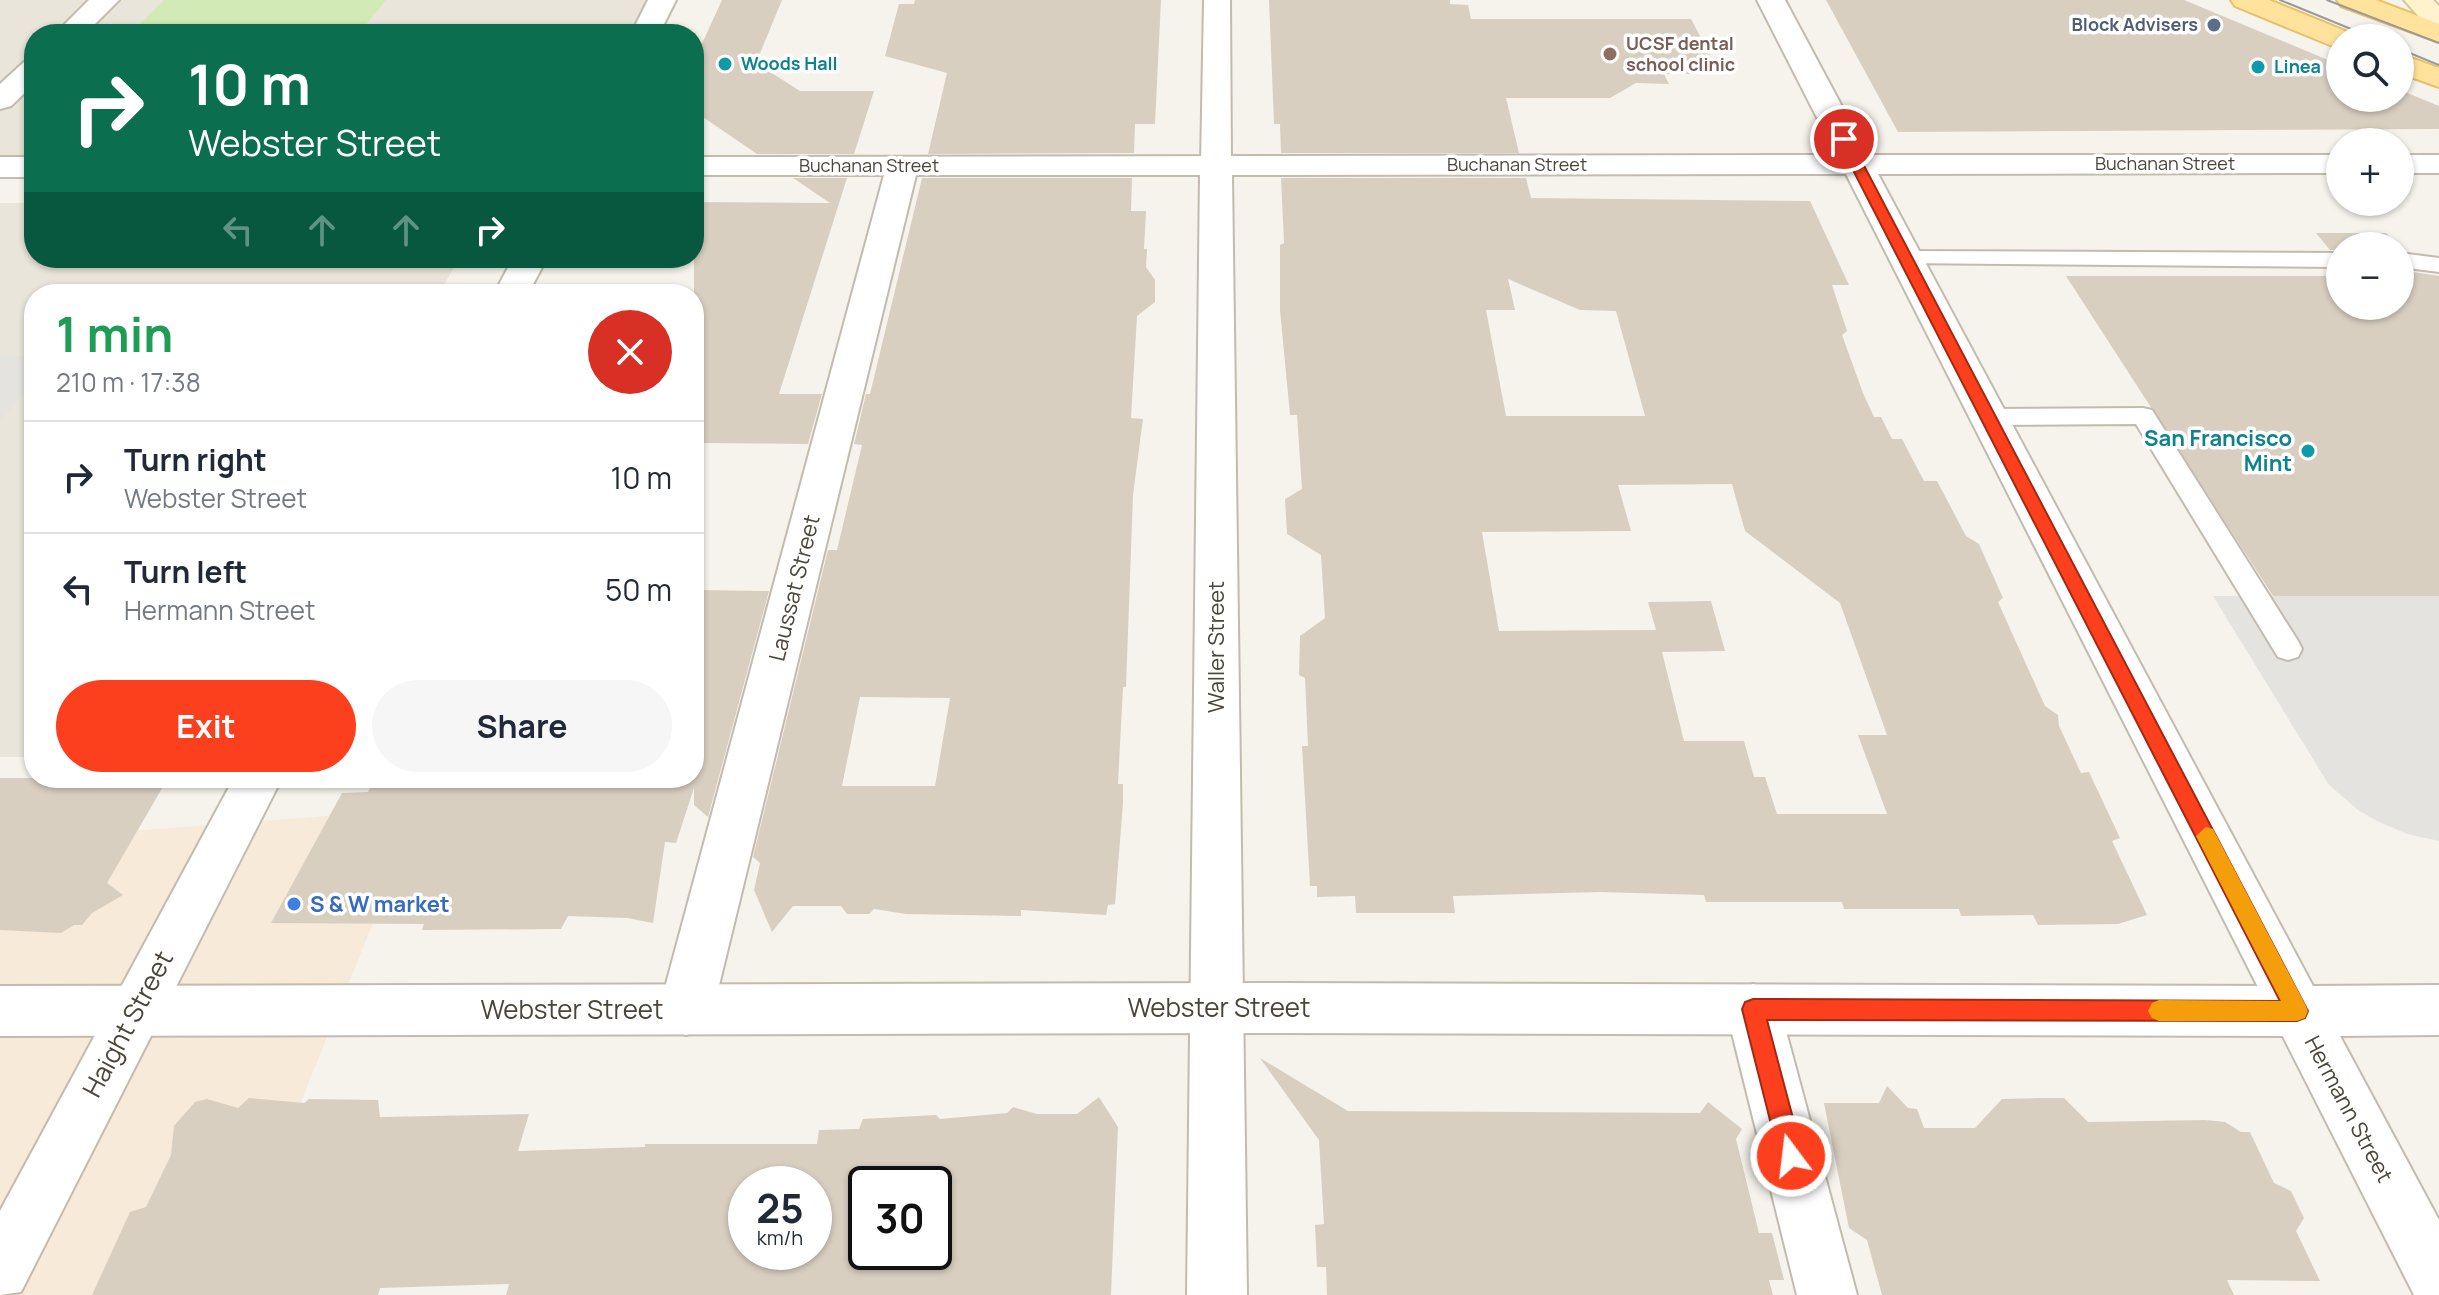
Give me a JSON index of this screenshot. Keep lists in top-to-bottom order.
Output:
{
  "streets": {
    "street": [
      "Buchanan Street",
      "Laussat Street",
      "Waller Street",
      "Webster Street",
      "Haight Street",
      "Hermann Street"
    ]
  },
  "crossings": [
    ["Buchanan Street", "Laussat Street"],
    ["Buchanan Street", "Waller Street"],
    ["Buchanan Street", "Hermann Street"],
    ["Laussat Street", "Webster Street"],
    ["Waller Street", "Webster Street"],
    ["Webster Street", "Haight Street"],
    ["Webster Street", "Hermann Street"]
  ],
  "places": [
    "Block Advisers",
    "UCSF dental school clinic",
    "Woods Hall",
    "Linea",
    "San Francisco Mint",
    "S & W market"
  ],
  "page": {
    "map_buttons": ["+", "−"],
    "turn": ["10 m", "Webster Street"],
    "heading": ["1 min", "210 m · 17:38"],
    "list": [
      {
        "name": "Turn right",
        "note": "Webster Street",
        "value": "10 m"
      },
      {
        "name": "Turn left",
        "note": "Hermann Street",
        "value": "50 m"
      }
    ],
    "buttons": ["Exit", "Share"],
    "speed": "25 km/h",
    "limit": "30"
  }
}
